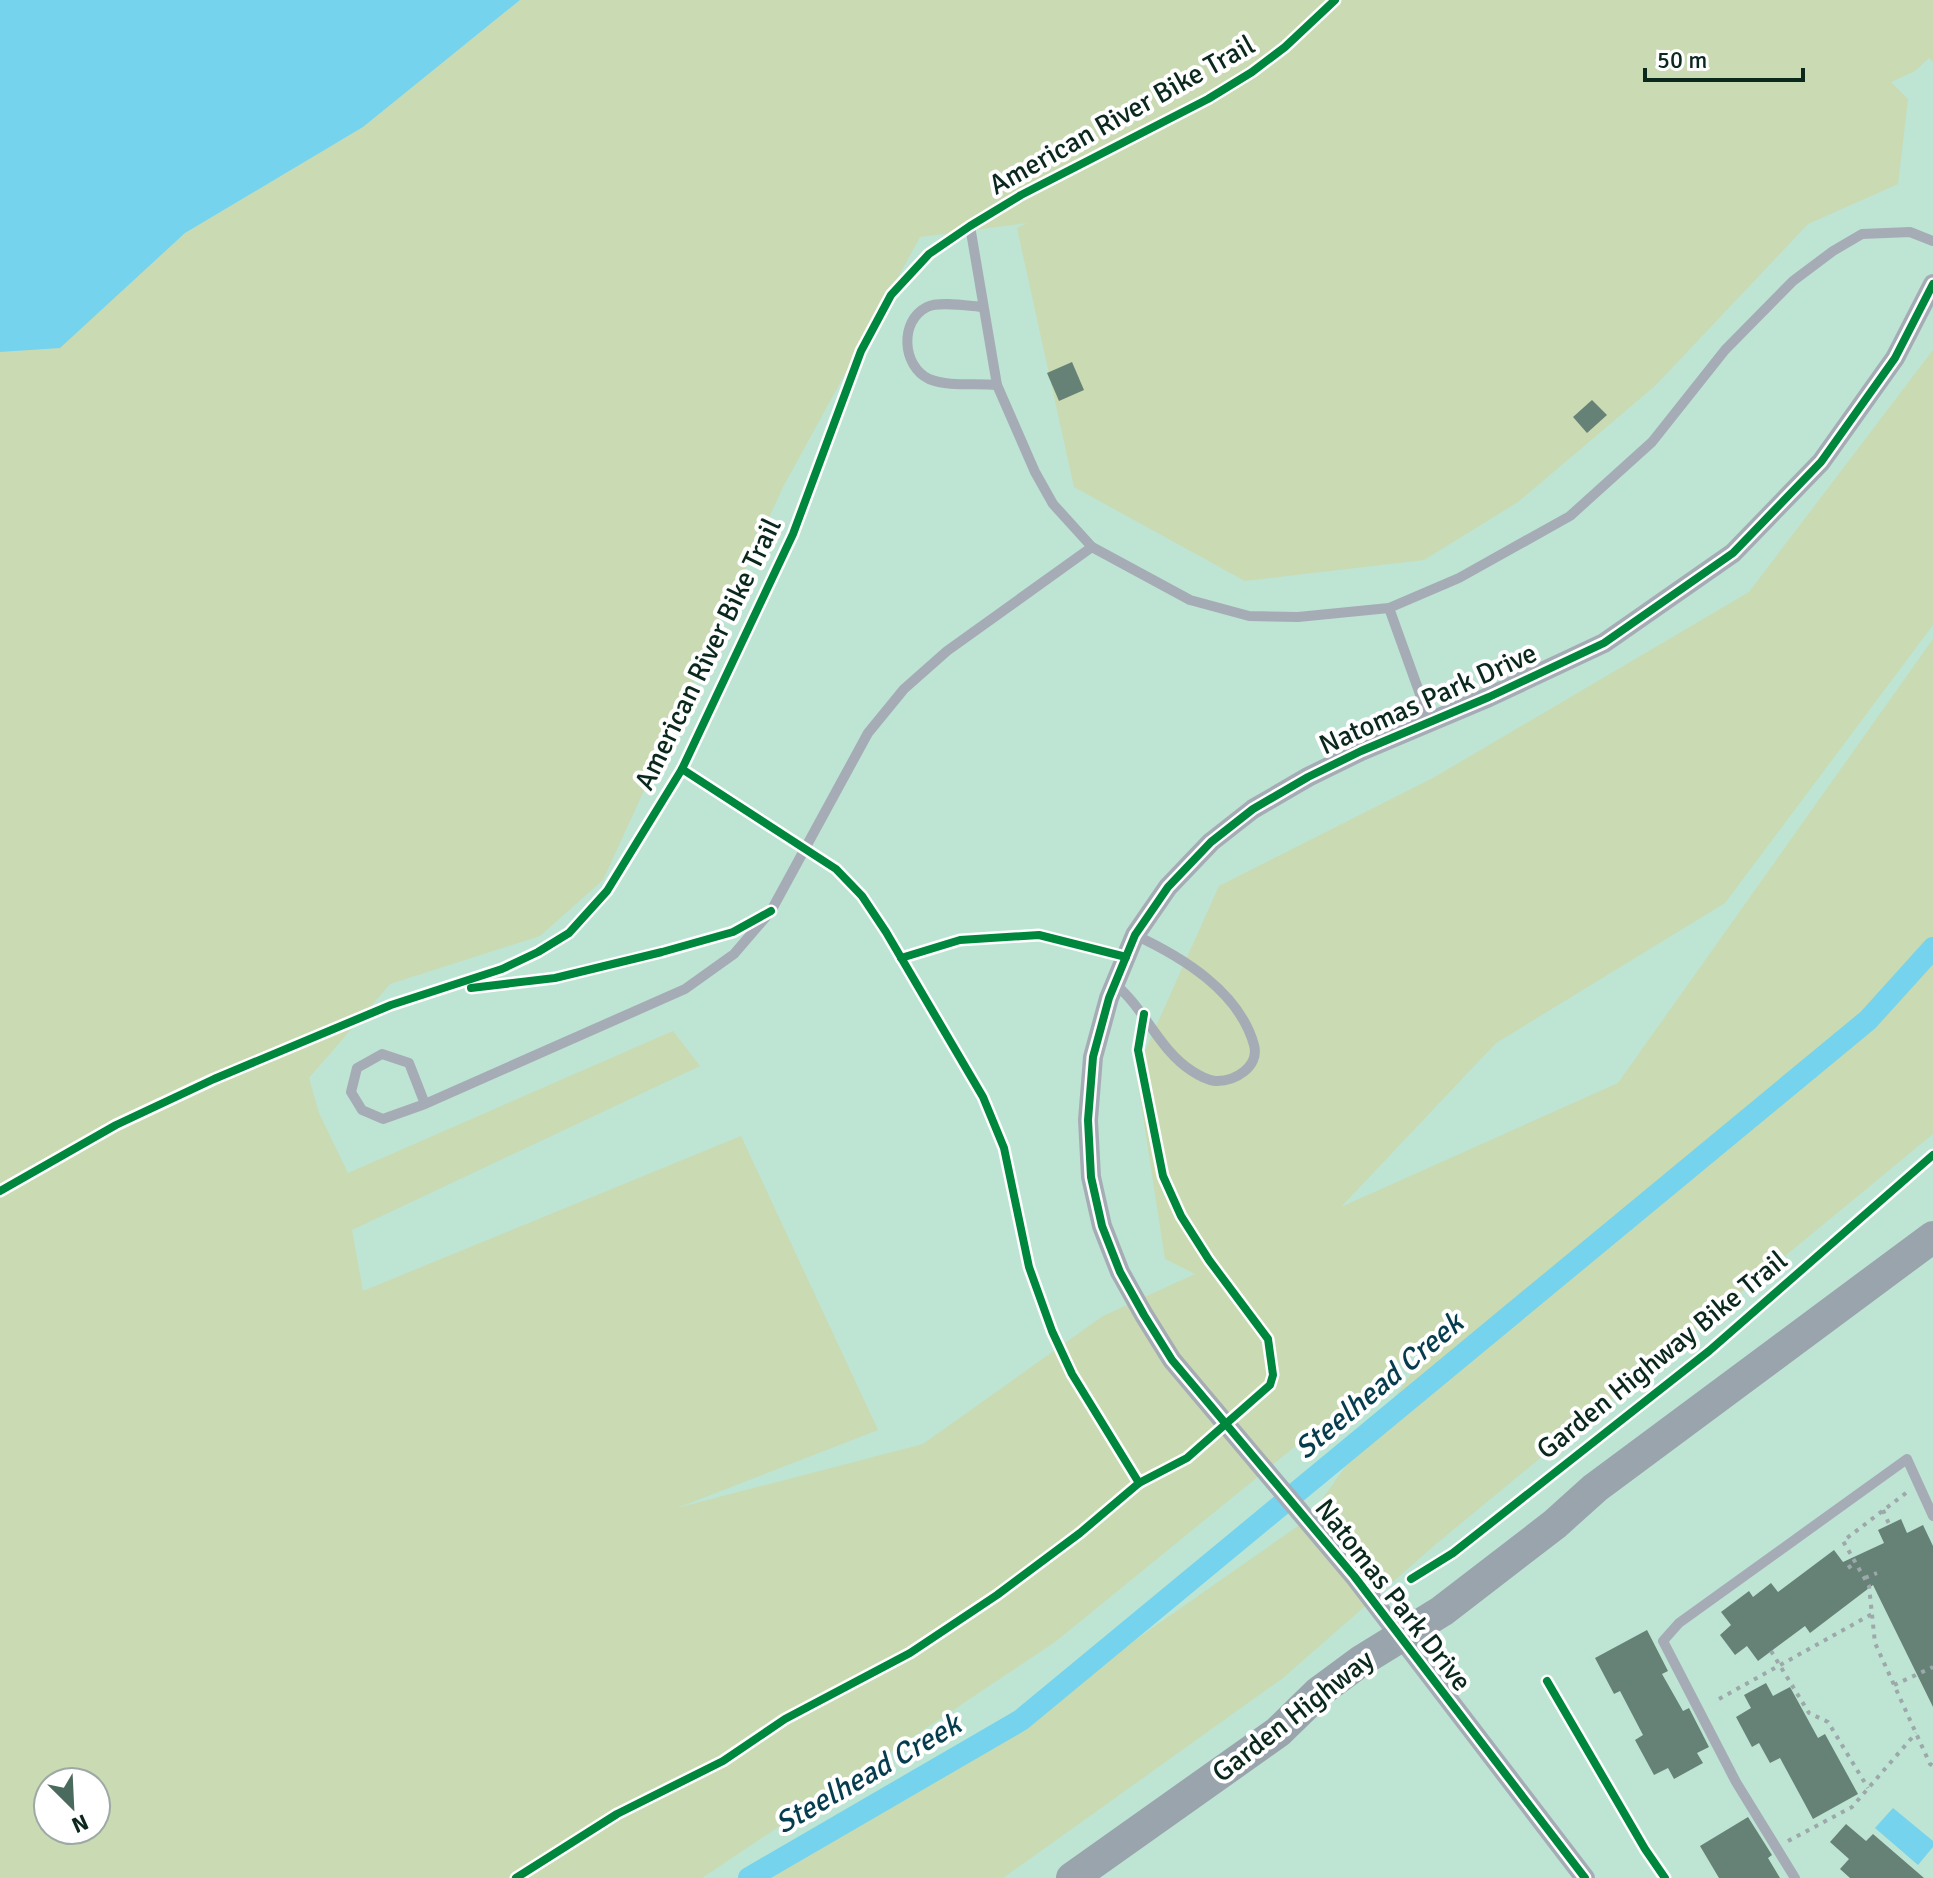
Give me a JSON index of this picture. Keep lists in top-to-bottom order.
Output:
{
  "streets": {
    "main road": ["Garden Highway"],
    "street": ["Natomas Park Drive"],
    "cycle path": ["American River Bike Trail", "Garden Highway Bike Trail"]
  },
  "crossings": [
    ["Natomas Park Drive", "Garden Highway"]
  ],
  "water": ["Steelhead Creek"],
  "scale_bar": "50 m",
  "north": "bottom right"
}
